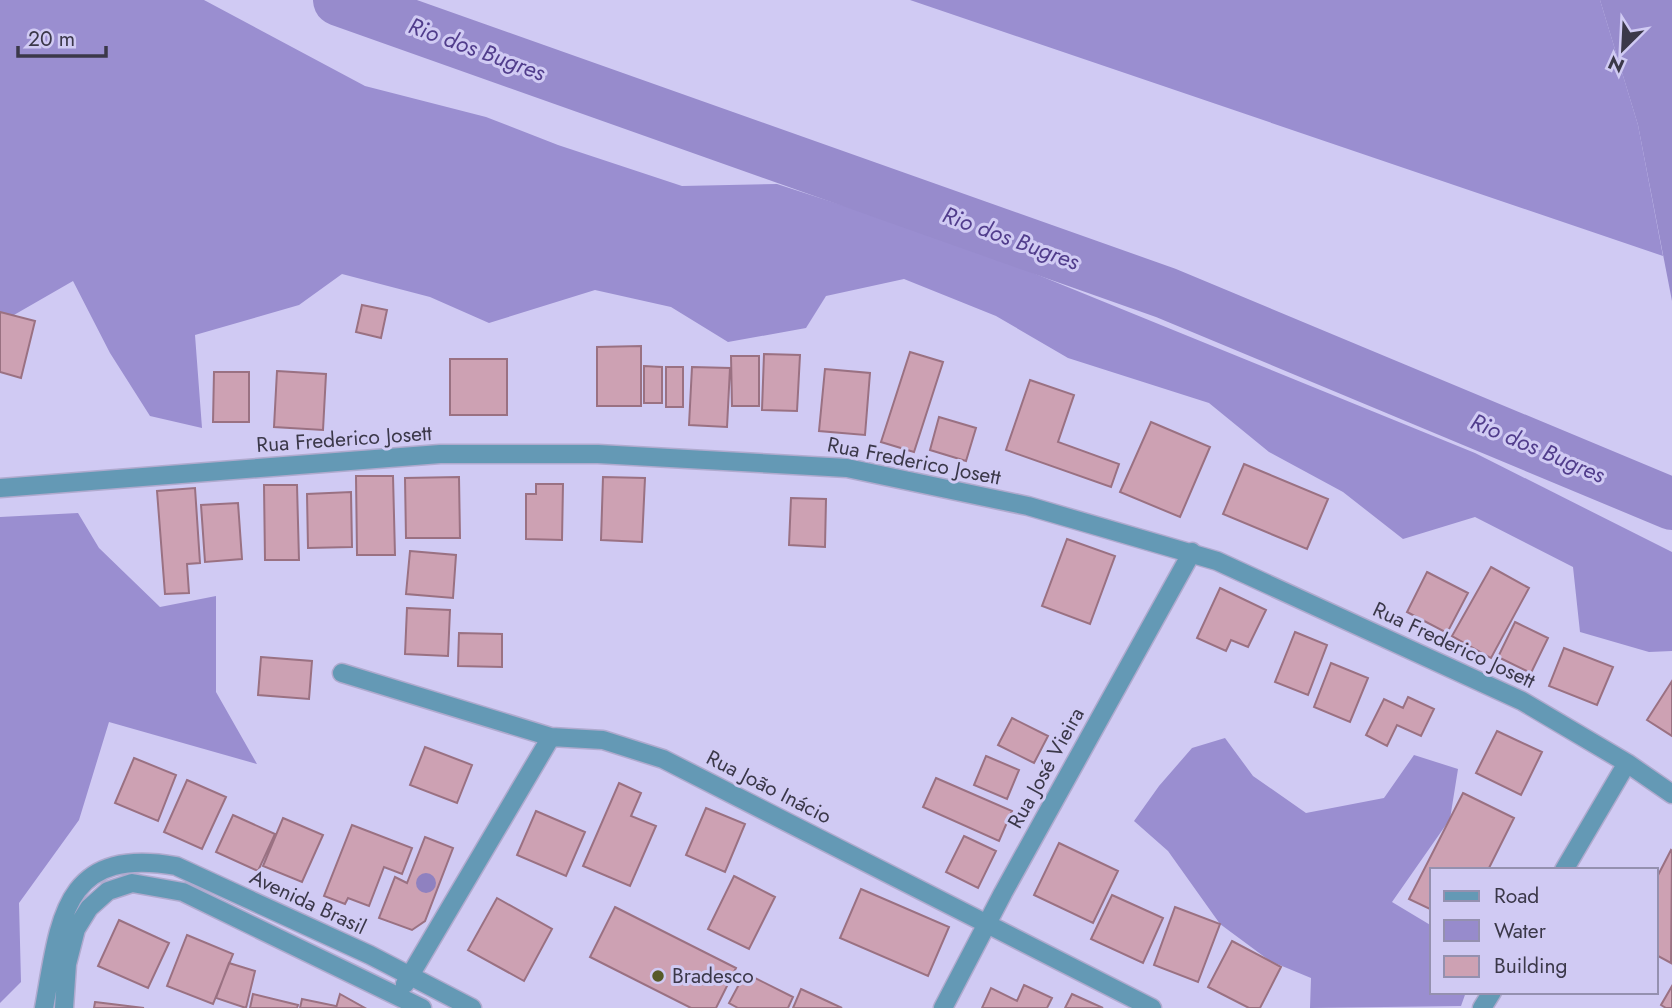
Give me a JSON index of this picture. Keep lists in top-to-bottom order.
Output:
{
  "streets": {
    "street": [
      "Rua Frederico Josett",
      "Rua José Vieira",
      "Rua João Inácio",
      "Avenida Brasil"
    ]
  },
  "crossings": [
    ["Rua Frederico Josett", "Rua José Vieira"],
    ["Rua José Vieira", "Rua João Inácio"]
  ],
  "water": ["Rio dos Bugres"],
  "places": ["Bradesco"],
  "legend": ["Road", "Water", "Building"],
  "scale_bar": "20 m",
  "north": "bottom left"
}
